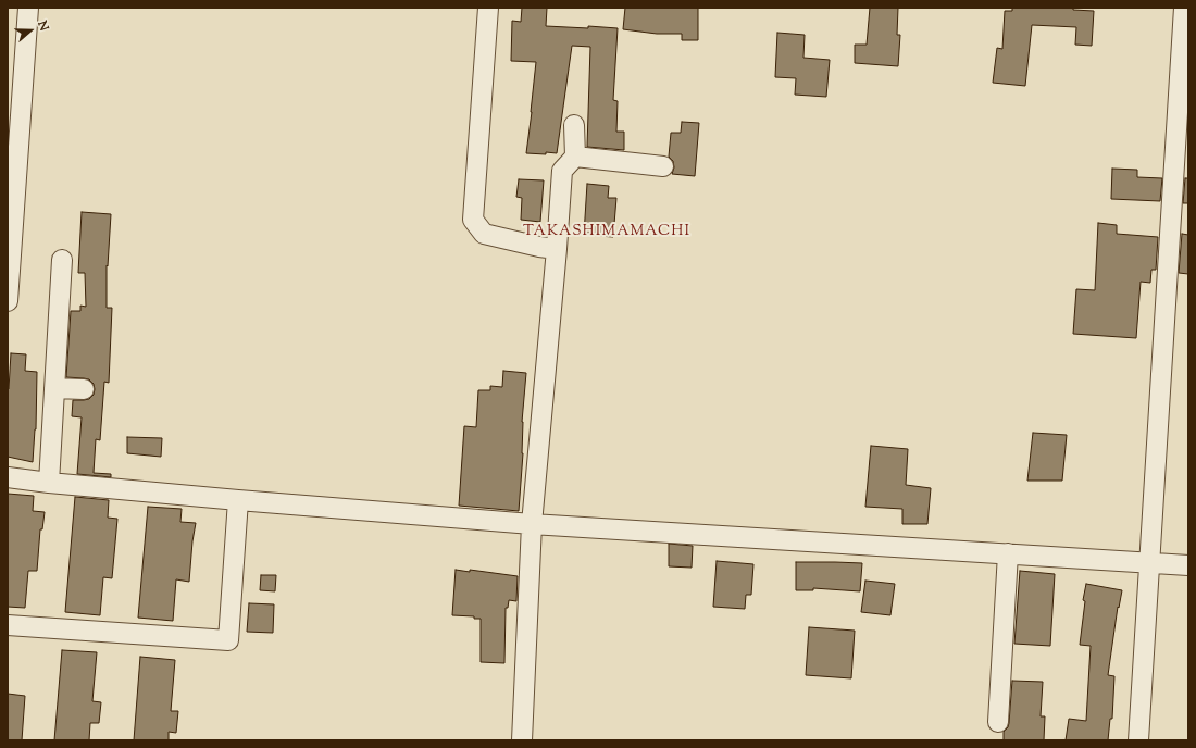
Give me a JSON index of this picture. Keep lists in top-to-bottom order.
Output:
{
  "districts": ["TAKASHIMAMACHI"],
  "north": "right"
}
